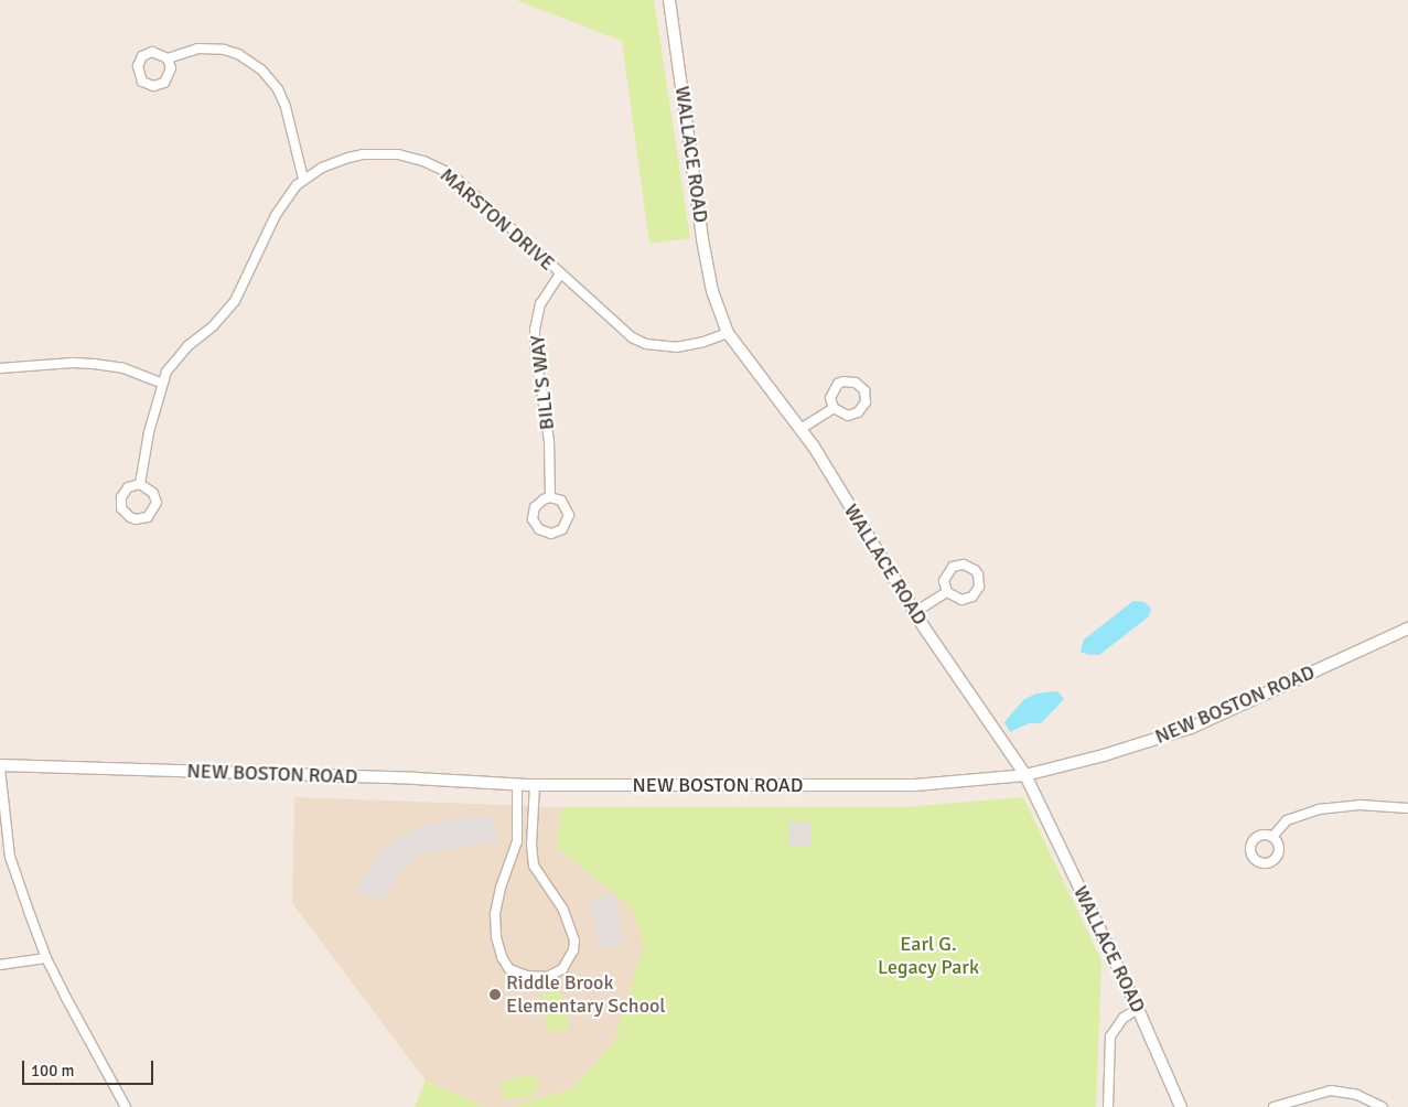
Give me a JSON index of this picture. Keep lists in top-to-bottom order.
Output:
{
  "streets": {
    "street": [
      "WALLACE ROAD",
      "MARSTON DRIVE",
      "BILL'S WAY",
      "NEW BOSTON ROAD"
    ]
  },
  "crossings": [
    ["WALLACE ROAD", "MARSTON DRIVE"],
    ["WALLACE ROAD", "NEW BOSTON ROAD"],
    ["MARSTON DRIVE", "BILL'S WAY"]
  ],
  "parks": ["Earl G. Legacy Park"],
  "places": ["Riddle Brook Elementary School"],
  "scale_bar": "100 m"
}
